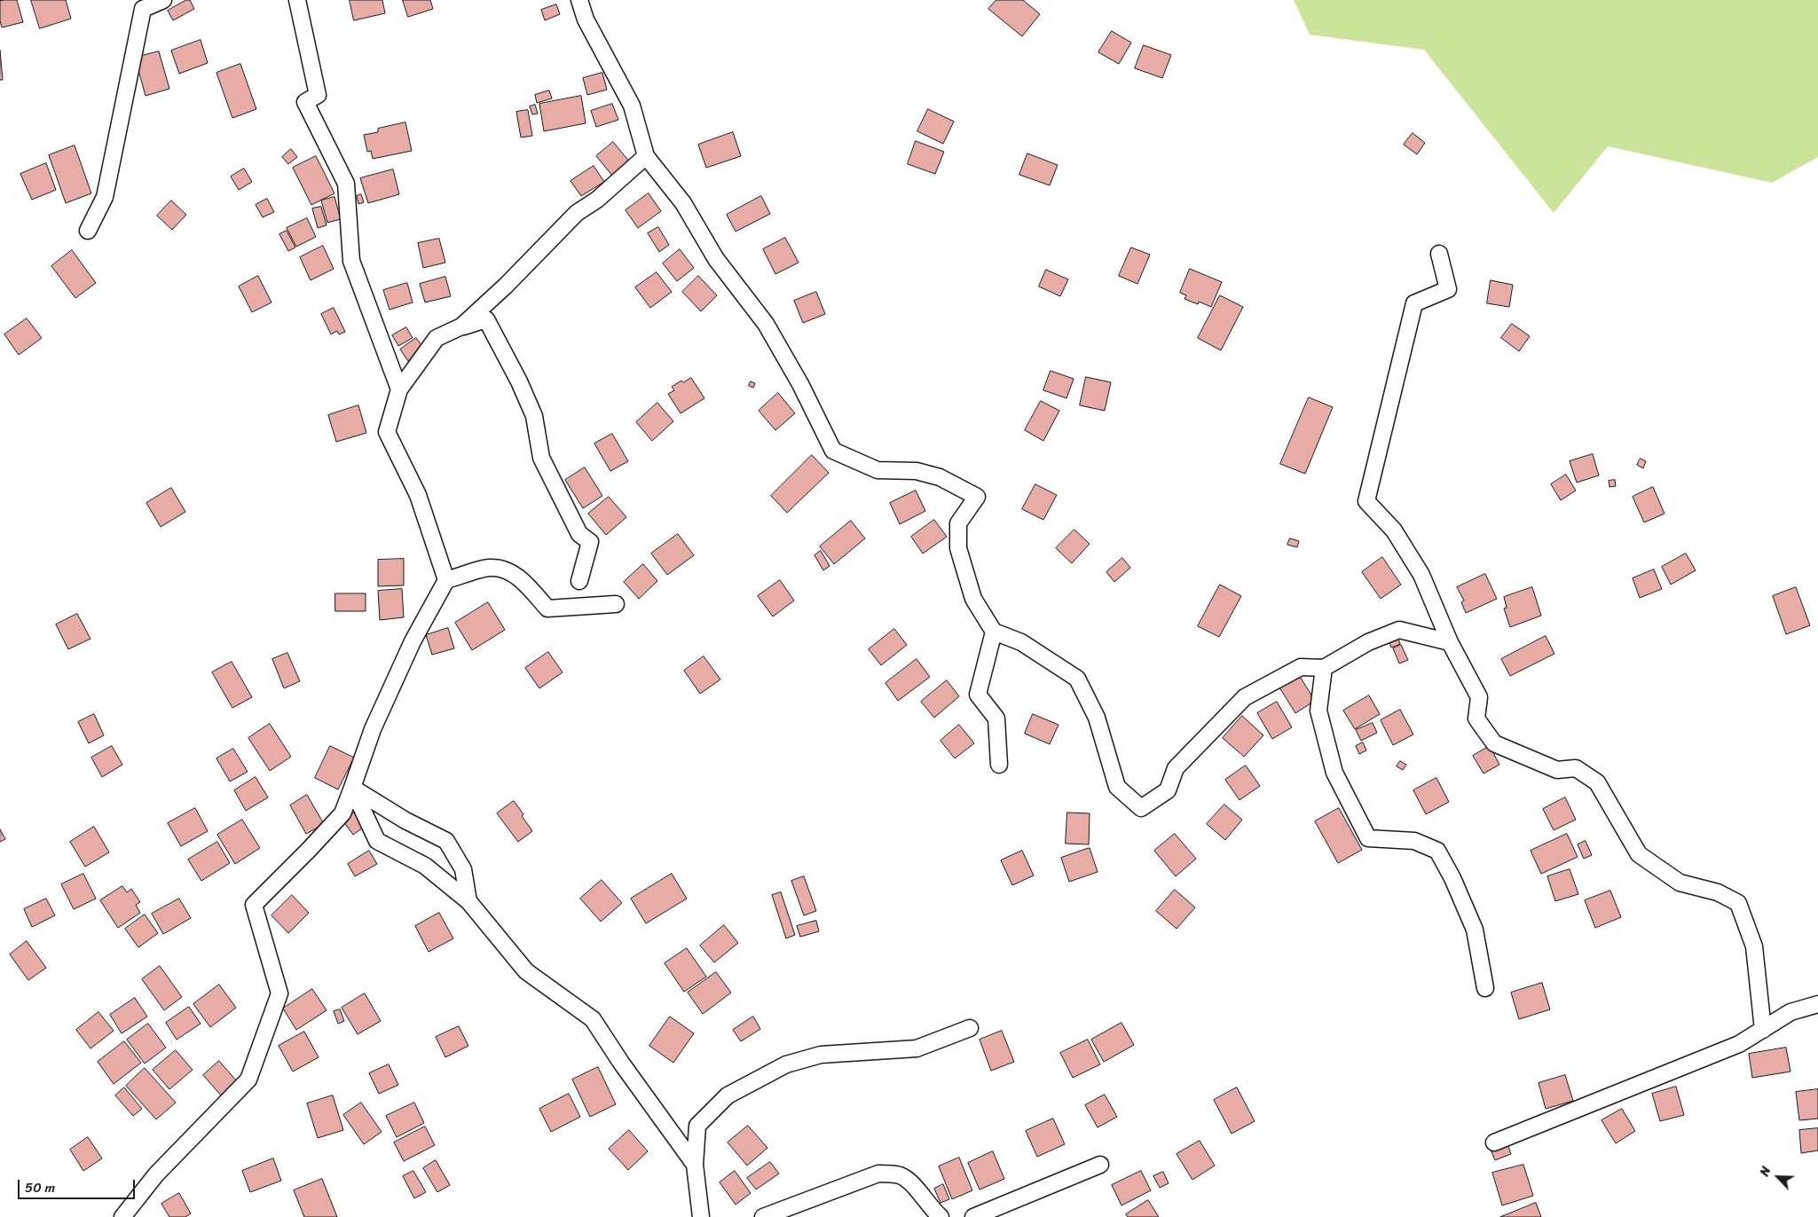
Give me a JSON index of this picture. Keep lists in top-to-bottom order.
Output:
{
  "scale_bar": "50 m",
  "north": "top left"
}
